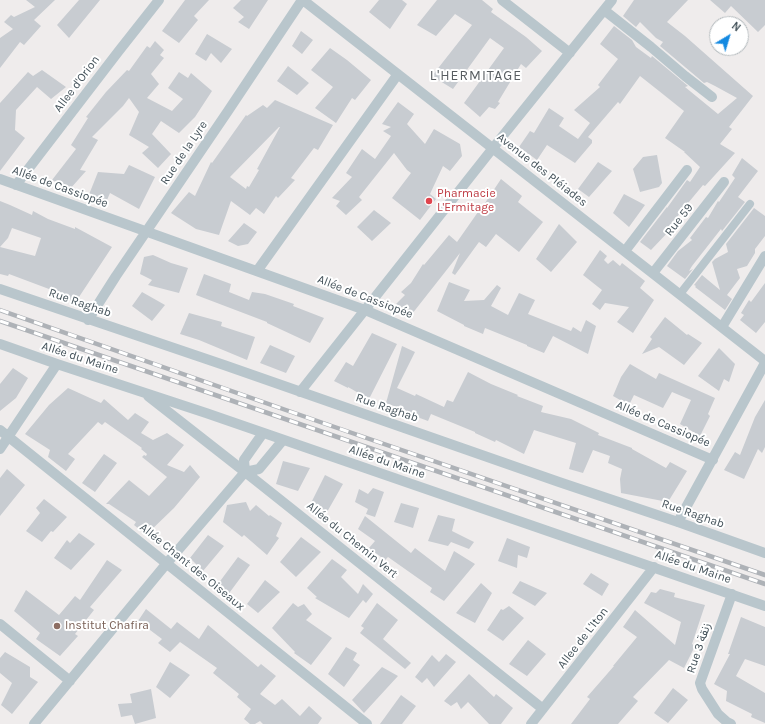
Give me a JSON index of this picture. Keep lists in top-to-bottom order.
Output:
{
  "streets": {
    "street": [
      "Allee d'Orion",
      "Rue de la Lyre",
      "Avenue des Pléiades",
      "Allée de Cassiopée",
      "Rue 59",
      "Rue Raghab",
      "Allée du Maine",
      "Allée du Chemin Vert",
      "Allée Chant des Oiseaux",
      "Allee de L'Iton",
      "Rue 3 زنقة"
    ]
  },
  "crossings": [
    ["Allee d'Orion", "Allée de Cassiopée"],
    ["Rue de la Lyre", "Avenue des Pléiades"],
    ["Rue de la Lyre", "Allée de Cassiopée"],
    ["Rue de la Lyre", "Rue Raghab"],
    ["Avenue des Pléiades", "Rue 59"],
    ["Allée du Maine", "Allée du Chemin Vert"],
    ["Allée du Maine", "Allee de L'Iton"],
    ["Allée du Maine", "Rue 3 زنقة"],
    ["Allée du Chemin Vert", "Allee de L'Iton"]
  ],
  "districts": ["L'HERMITAGE"],
  "places": ["Pharmacie L'Ermitage", "Institut Chafira"],
  "north": "top right"
}
